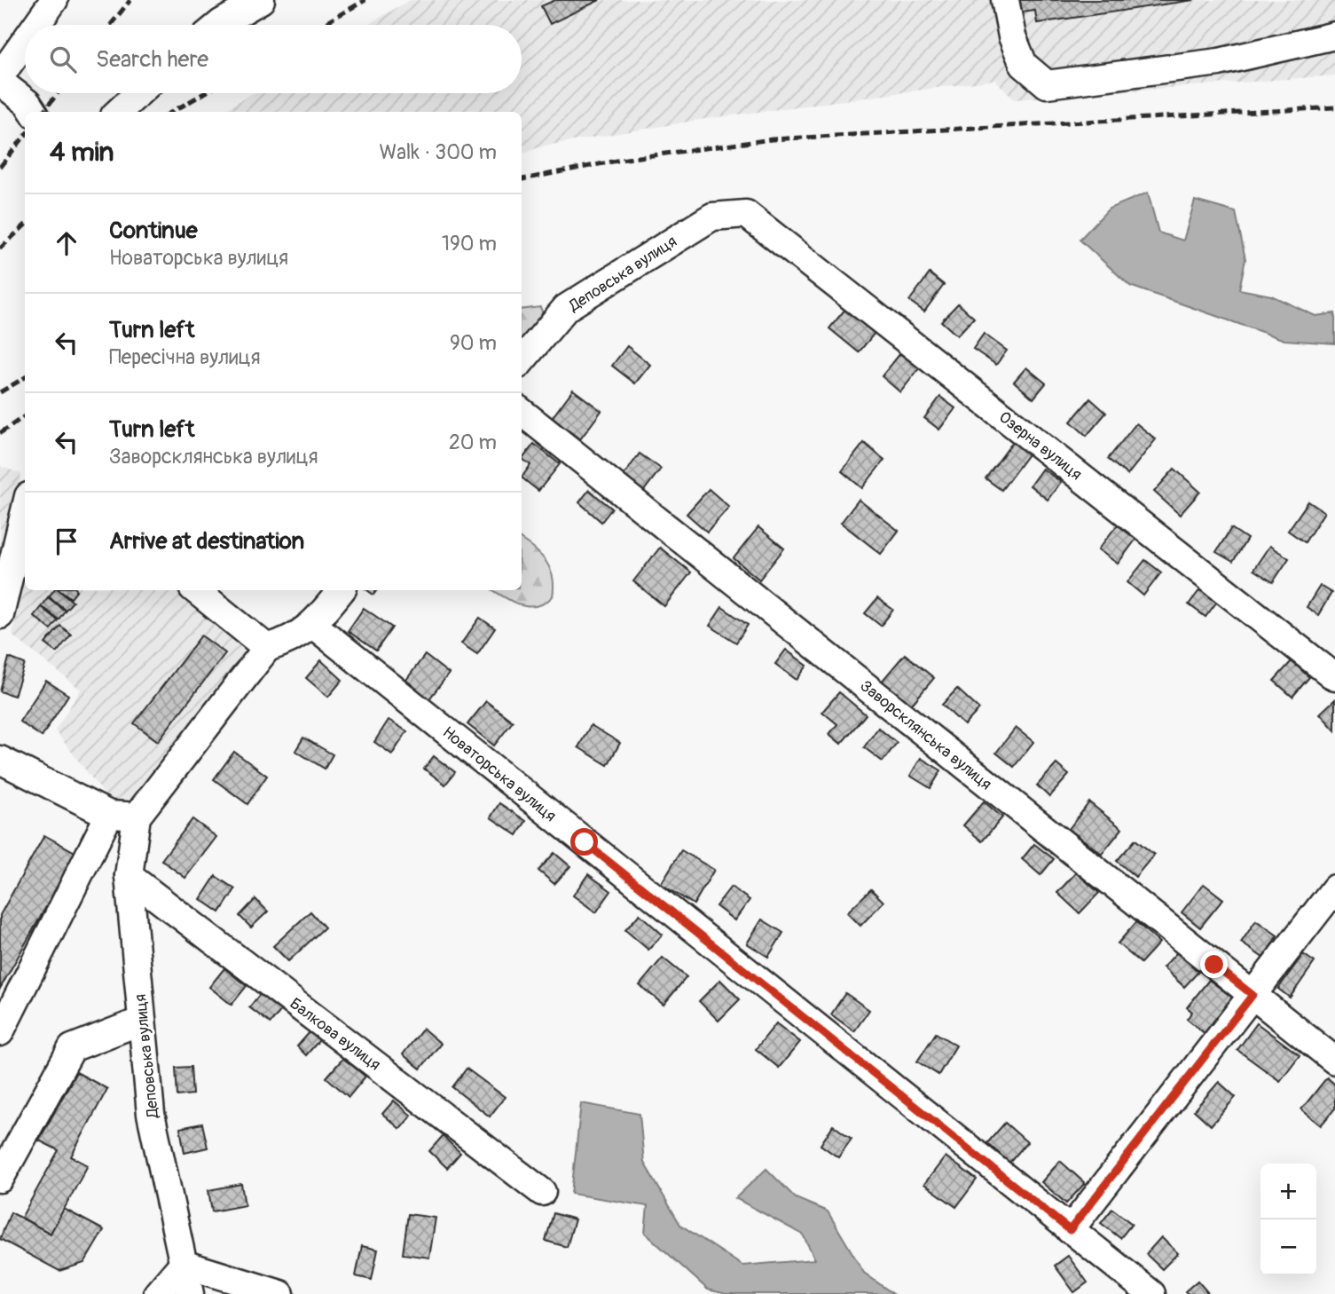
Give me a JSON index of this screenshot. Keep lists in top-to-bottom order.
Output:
{
  "streets": {
    "street": [
      "Деповська вулиця",
      "Озерна вулиця",
      "Заворсклянська вулиця",
      "Новаторська вулиця",
      "Балкова вулиця"
    ]
  },
  "crossings": [
    ["Деповська вулиця", "Озерна вулиця"],
    ["Деповська вулиця", "Балкова вулиця"]
  ],
  "page": {
    "search": "Search here",
    "heading": ["4 min", "Walk · 300 m"],
    "list": [
      ["Continue", "Новаторська вулиця", "190 m"],
      ["Turn left", "Пересічна вулиця", "90 m"],
      ["Turn left", "Заворсклянська вулиця", "20 m"],
      "Arrive at destination"
    ],
    "map_buttons": ["+", "−"]
  }
}
